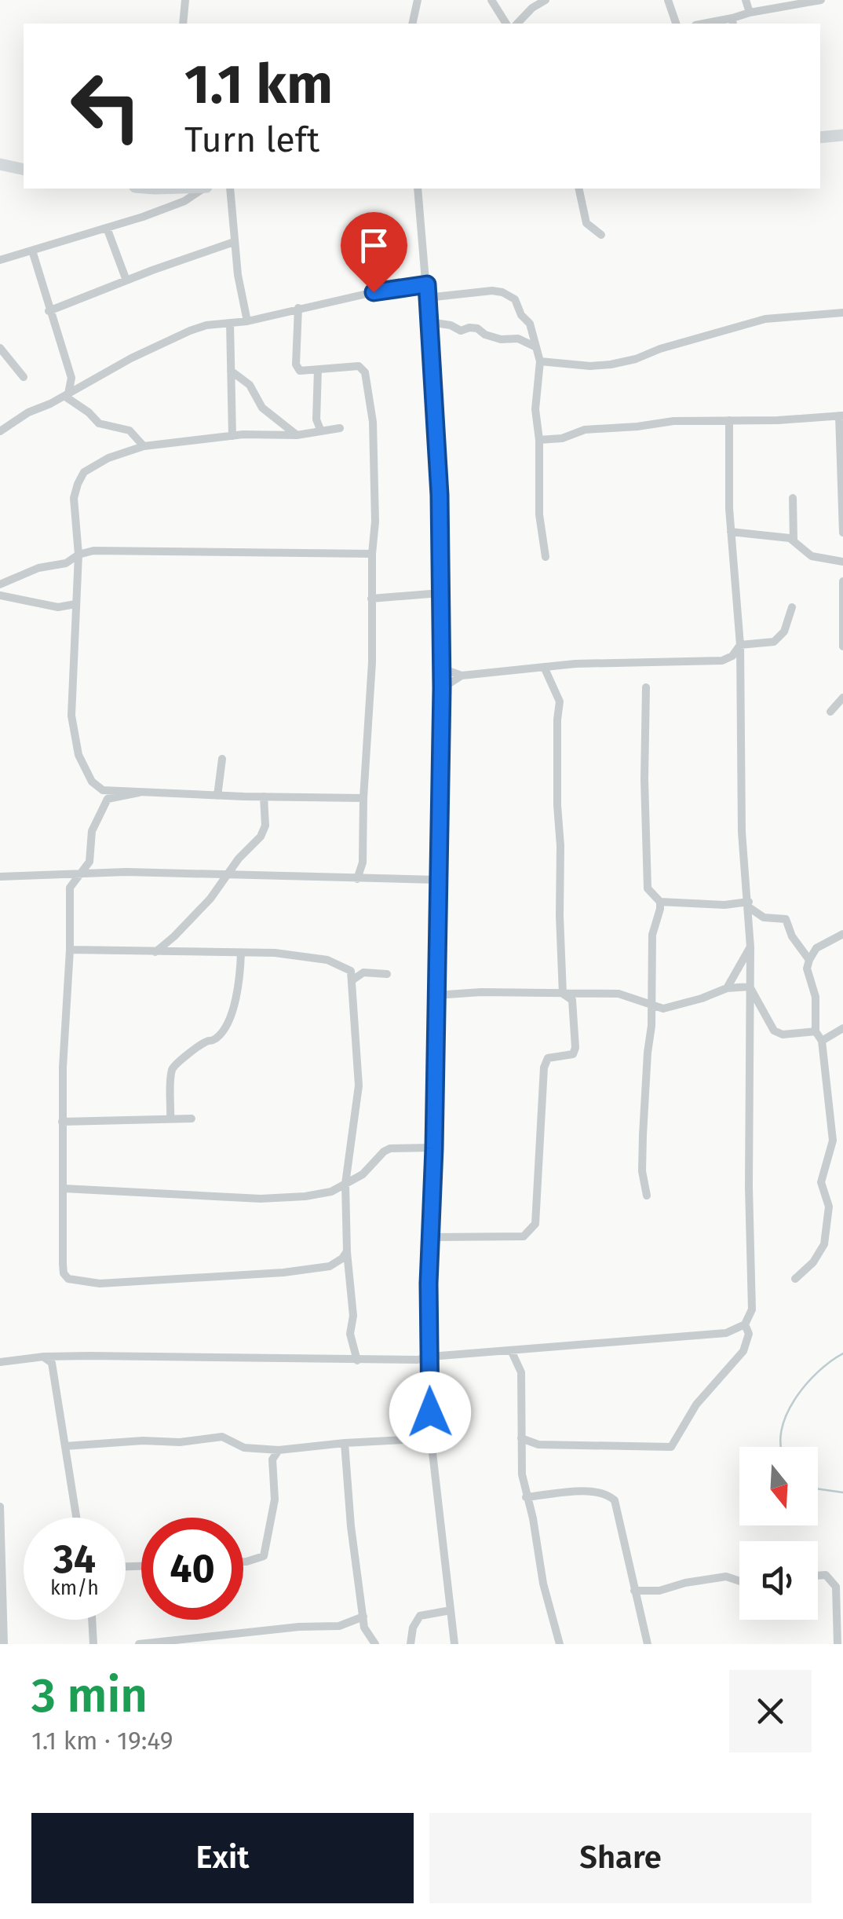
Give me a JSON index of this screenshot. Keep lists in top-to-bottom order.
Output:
{
  "north": "bottom",
  "page": {
    "turn": ["1.1 km", "Turn left"],
    "speed": "34 km/h",
    "limit": "40",
    "heading": ["3 min", "1.1 km · 19:49"],
    "buttons": ["Exit", "Share"]
  }
}
